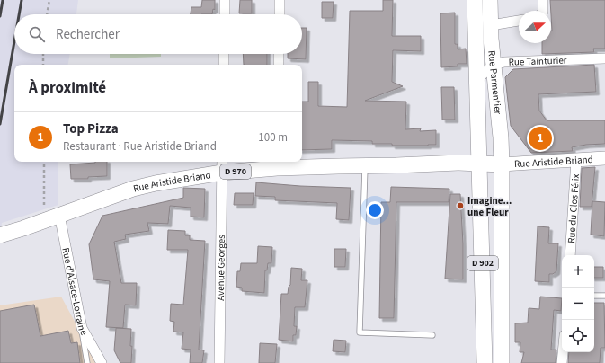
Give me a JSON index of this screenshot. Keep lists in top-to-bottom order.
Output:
{
  "streets": {
    "main road": [
      "Rue Parmentier",
      "Rue Aristide Briand",
      "D 970",
      "D 902"
    ],
    "street": [
      "Rue Tainturier",
      "Rue du Clos Félix",
      "Avenue Georges",
      "Rue d'Alsace-Lorraine"
    ]
  },
  "crossings": [
    ["Rue Tainturier", "Rue Parmentier"],
    ["Rue Parmentier", "Rue Aristide Briand"],
    ["Rue Parmentier", "D 902"],
    ["Rue Aristide Briand", "Rue du Clos Félix"],
    ["Rue Aristide Briand", "D 902"],
    ["Rue Aristide Briand", "Avenue Georges"],
    ["Rue Aristide Briand", "Rue d'Alsace-Lorraine"]
  ],
  "places": ["Imagine... une Fleur"],
  "north": "right",
  "page": {
    "search": "Rechercher",
    "heading": "À proximité",
    "list": [
      {
        "mark": "1",
        "name": "Top Pizza",
        "note": "Restaurant · Rue Aristide Briand",
        "value": "100 m"
      }
    ],
    "pins": "1",
    "map_buttons": ["+", "−"]
  }
}
